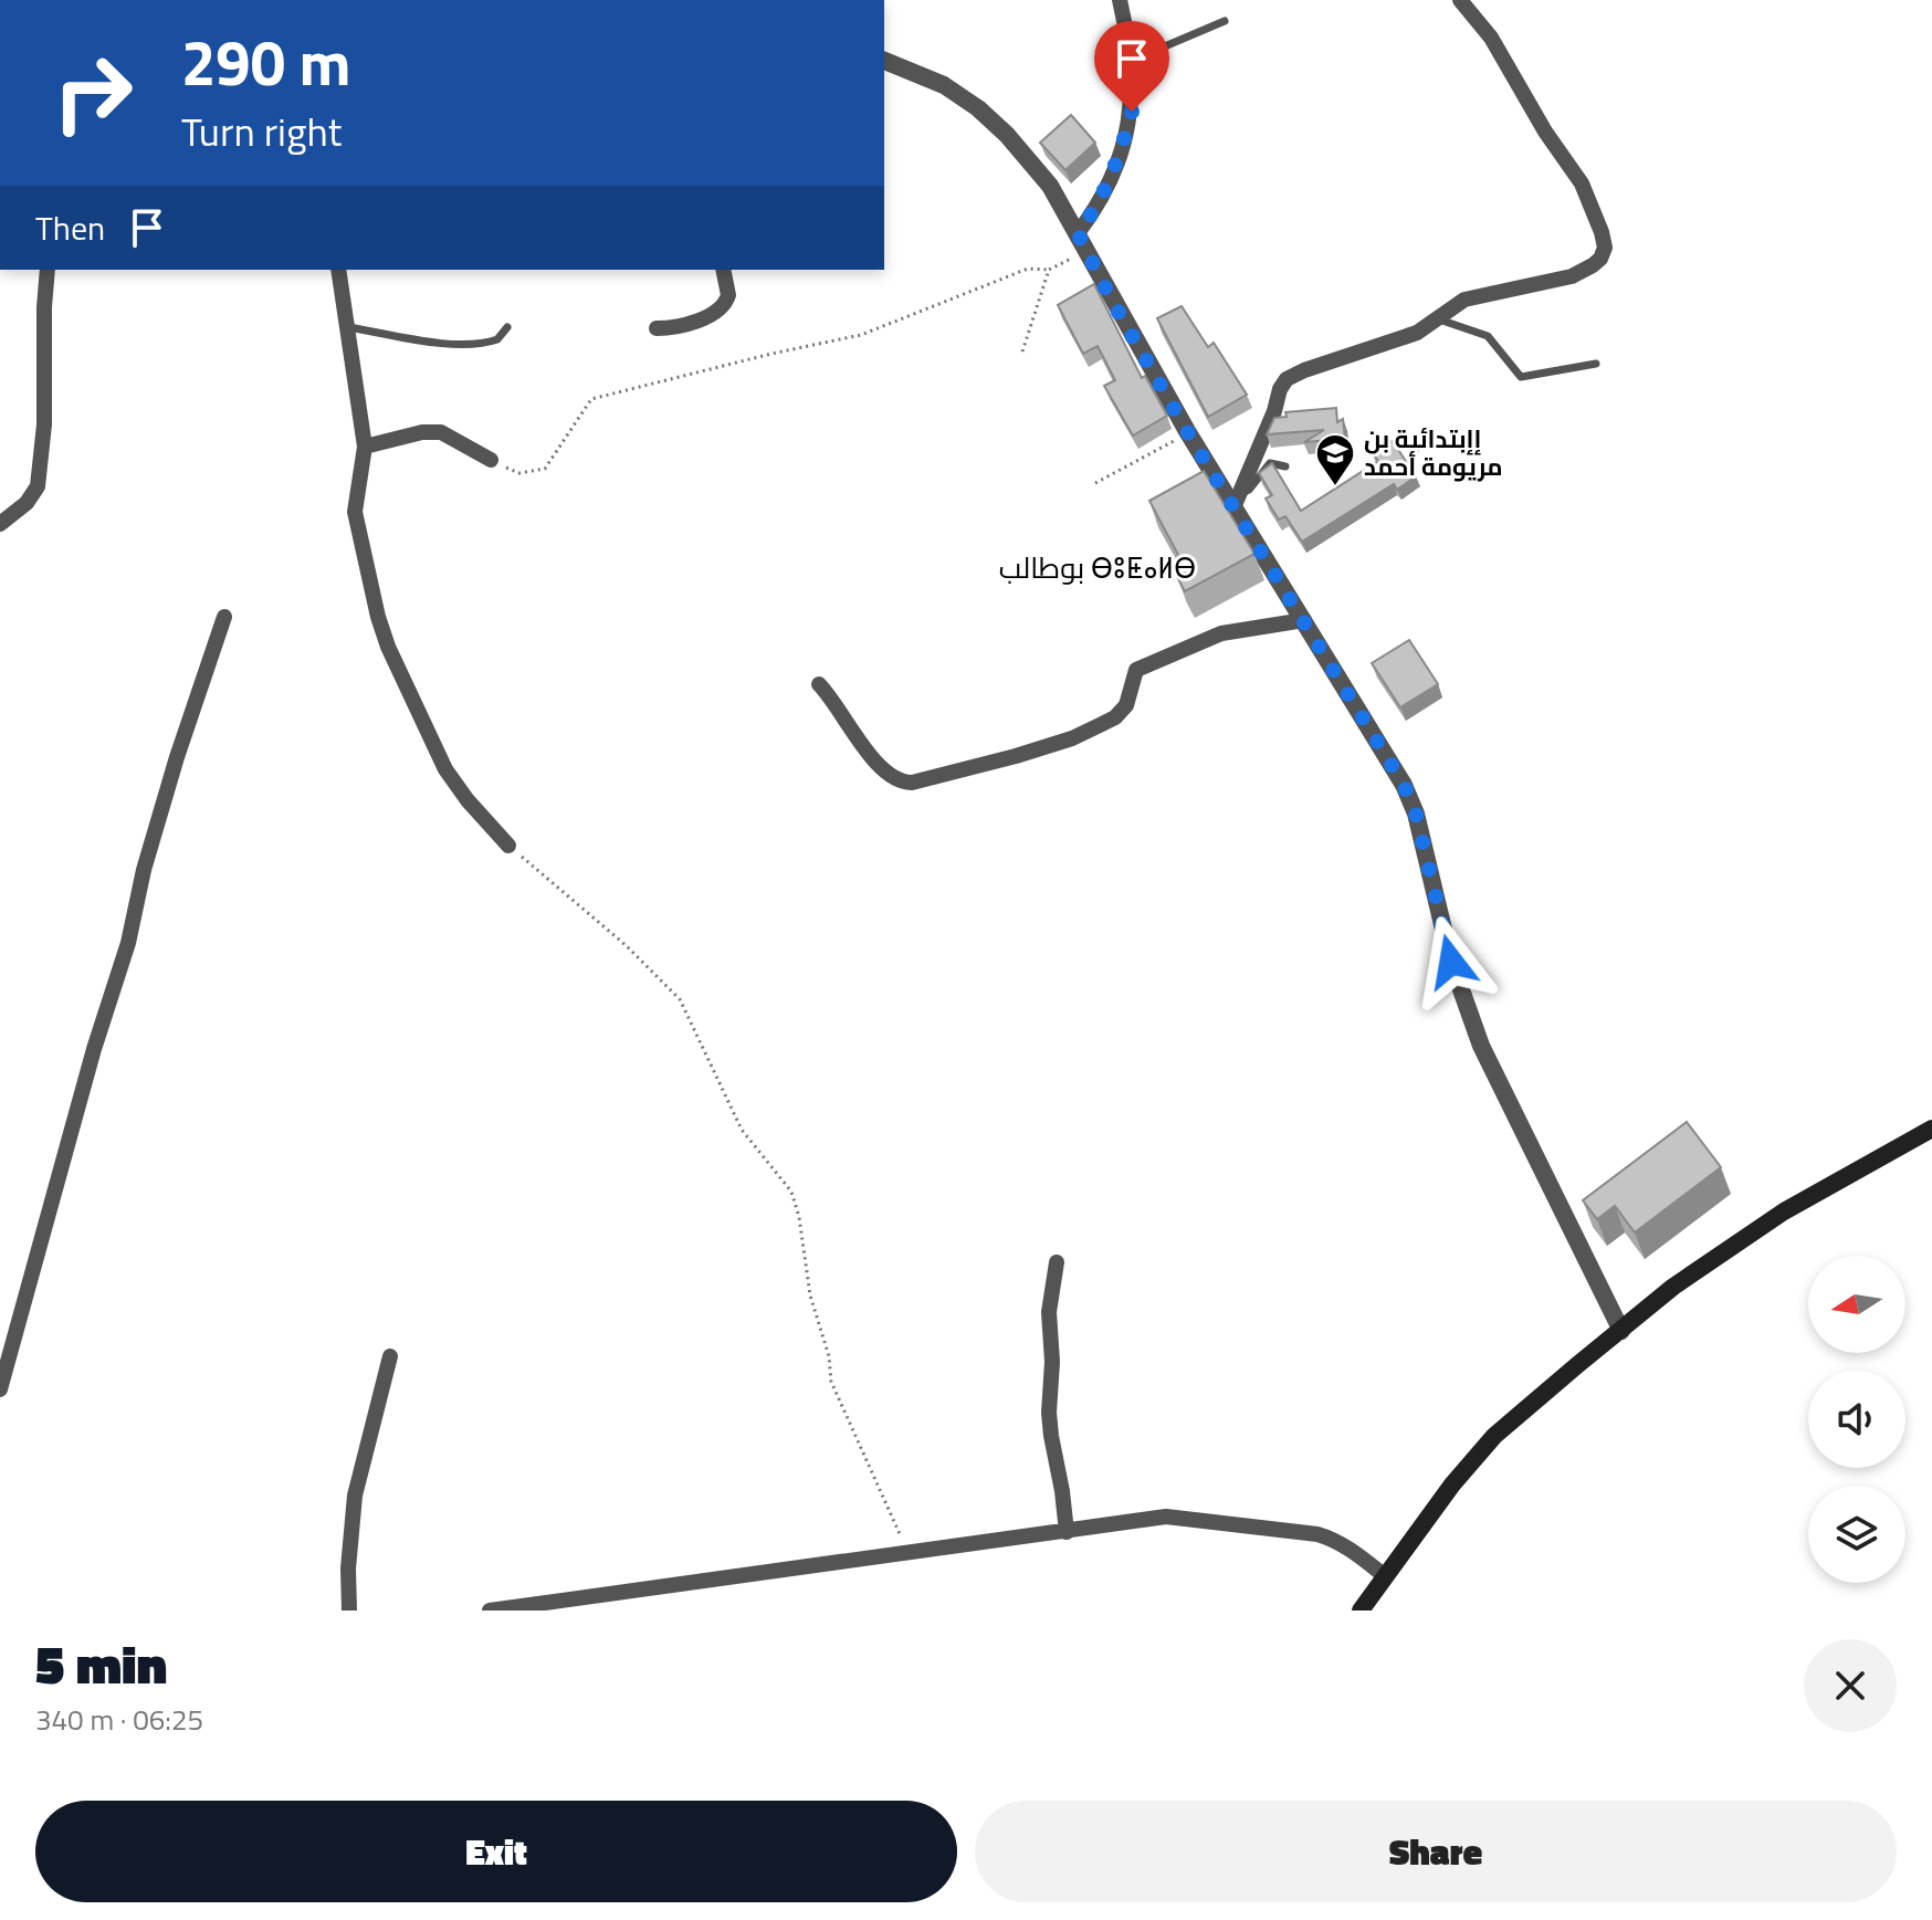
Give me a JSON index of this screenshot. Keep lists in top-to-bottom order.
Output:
{
  "districts": ["بوطالب ⴱⵓⵟⴰⵍⴱ"],
  "places": {
    "school or university": ["إإبتدائية بن مريومة أحمد"]
  },
  "north": "left",
  "page": {
    "turn": ["290 m", "Turn right"],
    "then": "Then",
    "heading": ["5 min", "340 m · 06:25"],
    "buttons": ["Exit", "Share"]
  }
}
